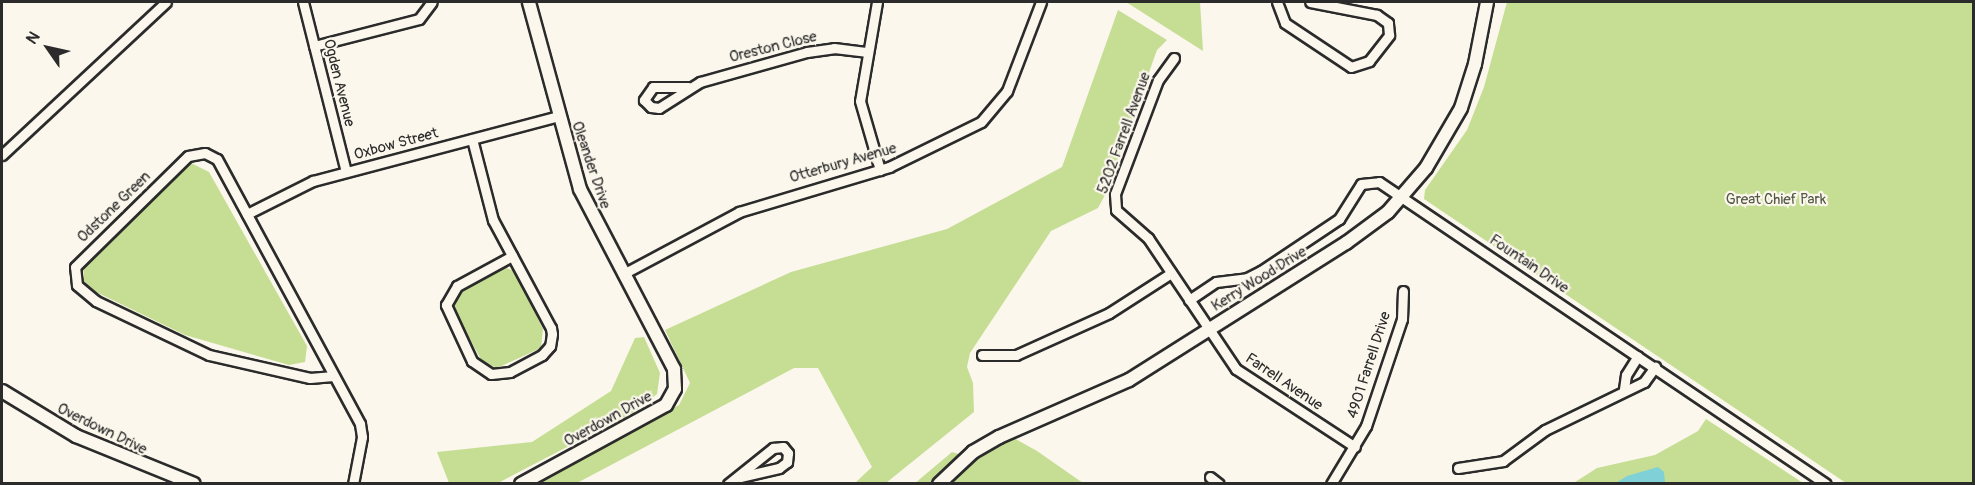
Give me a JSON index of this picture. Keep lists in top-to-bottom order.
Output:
{
  "streets": {
    "street": [
      "Oreston Close",
      "Ogden Avenue",
      "5202 Farrell Avenue",
      "Oxbow Street",
      "Otterbury Avenue",
      "Oleander Drive",
      "Odstone Green",
      "Fountain Drive",
      "Kerry Wood Drive",
      "4901 Farrell Drive",
      "Farrell Avenue",
      "Overdown Drive"
    ]
  },
  "crossings": [
    ["Ogden Avenue", "Oxbow Street"],
    ["5202 Farrell Avenue", "Kerry Wood Drive"],
    ["5202 Farrell Avenue", "Farrell Avenue"],
    ["Oxbow Street", "Oleander Drive"],
    ["Oxbow Street", "Odstone Green"],
    ["Otterbury Avenue", "Oleander Drive"],
    ["Oleander Drive", "Overdown Drive"],
    ["Fountain Drive", "Kerry Wood Drive"],
    ["Kerry Wood Drive", "Farrell Avenue"],
    ["4901 Farrell Drive", "Farrell Avenue"]
  ],
  "parks": ["Great Chief Park"],
  "north": "top left"
}
